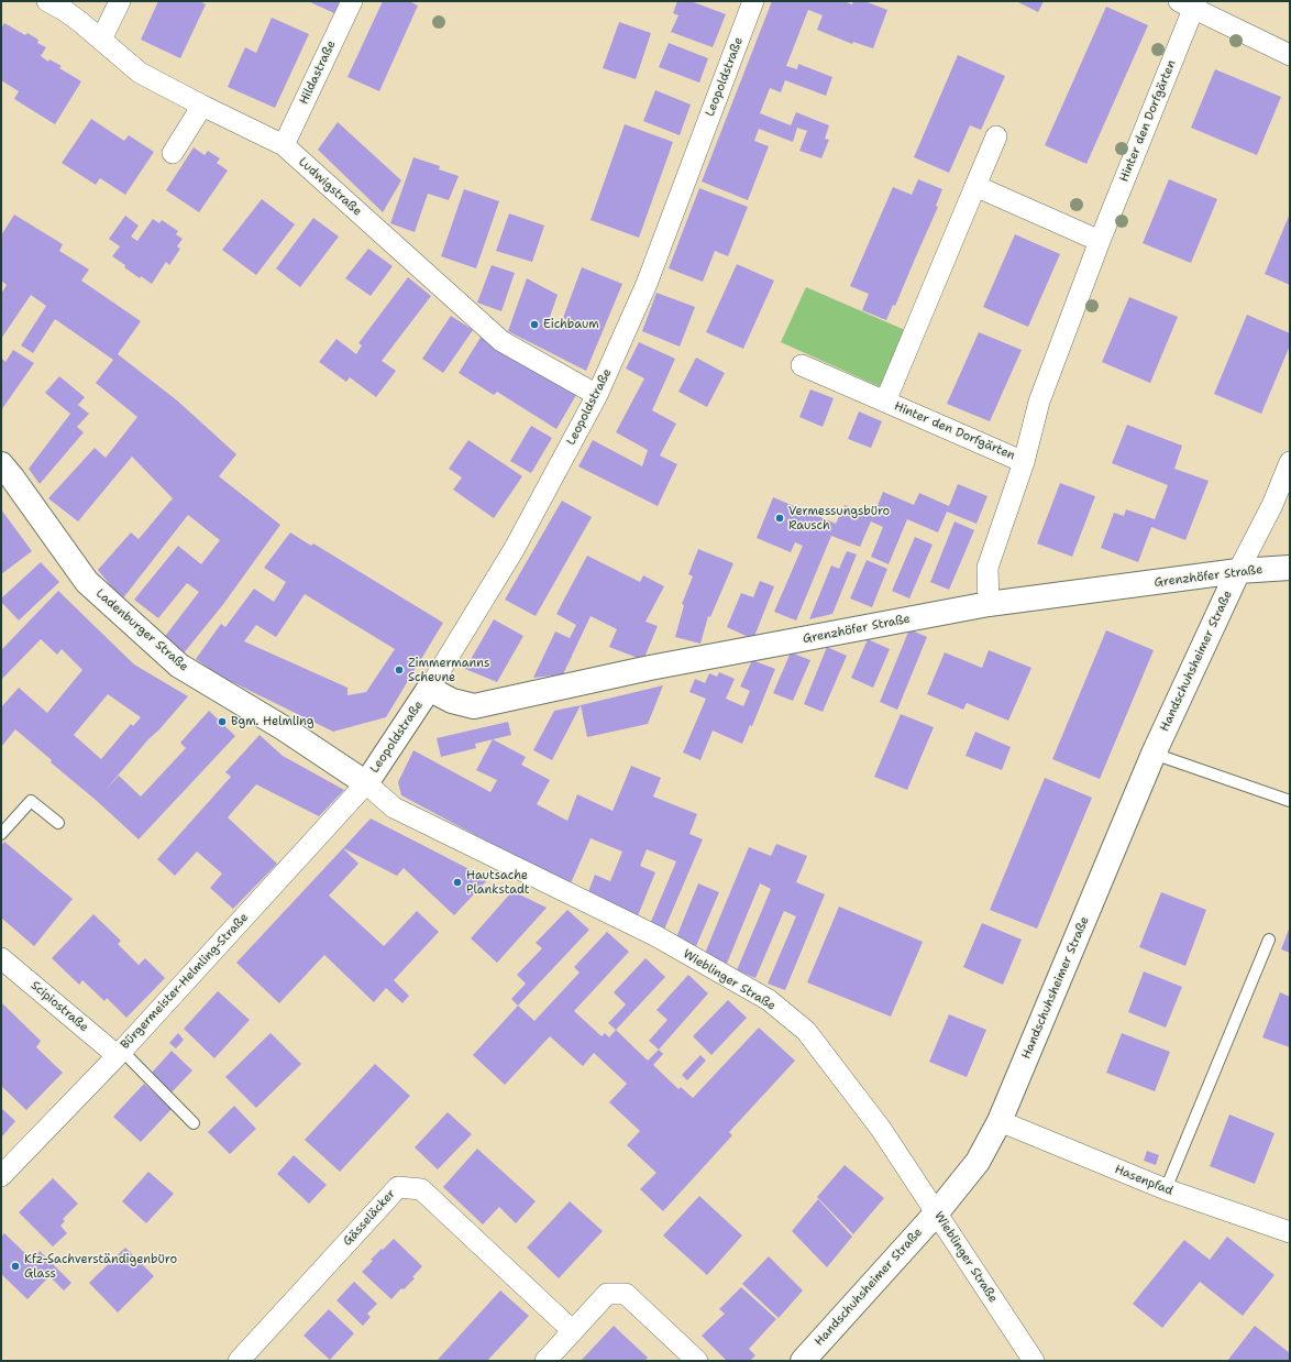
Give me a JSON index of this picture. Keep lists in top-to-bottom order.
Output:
{
  "streets": {
    "street": [
      "Hildastraße",
      "Leopoldstraße",
      "Hinter den Dorfgärten",
      "Ludwigstraße",
      "Grenzhöfer Straße",
      "Ladenburger Straße",
      "Handschuhsheimer Straße",
      "Wieblinger Straße",
      "Bürgermeister-Helmling-Straße",
      "Scipiostraße",
      "Hasenpfad",
      "Gässeläcker"
    ]
  },
  "crossings": [
    ["Hildastraße", "Ludwigstraße"],
    ["Leopoldstraße", "Ludwigstraße"],
    ["Leopoldstraße", "Grenzhöfer Straße"],
    ["Leopoldstraße", "Ladenburger Straße"],
    ["Leopoldstraße", "Wieblinger Straße"],
    ["Leopoldstraße", "Bürgermeister-Helmling-Straße"],
    ["Hinter den Dorfgärten", "Grenzhöfer Straße"],
    ["Grenzhöfer Straße", "Handschuhsheimer Straße"],
    ["Ladenburger Straße", "Wieblinger Straße"],
    ["Ladenburger Straße", "Bürgermeister-Helmling-Straße"],
    ["Handschuhsheimer Straße", "Wieblinger Straße"],
    ["Handschuhsheimer Straße", "Hasenpfad"],
    ["Wieblinger Straße", "Bürgermeister-Helmling-Straße"],
    ["Bürgermeister-Helmling-Straße", "Scipiostraße"]
  ],
  "places": [
    "Eichbaum",
    "Vermessungsbüro Rausch",
    "Zimmermanns Scheune",
    "Bgm. Helmling",
    "Hautsache Plankstadt",
    "Kfz-Sachverständigenbüro Glass"
  ]
}
